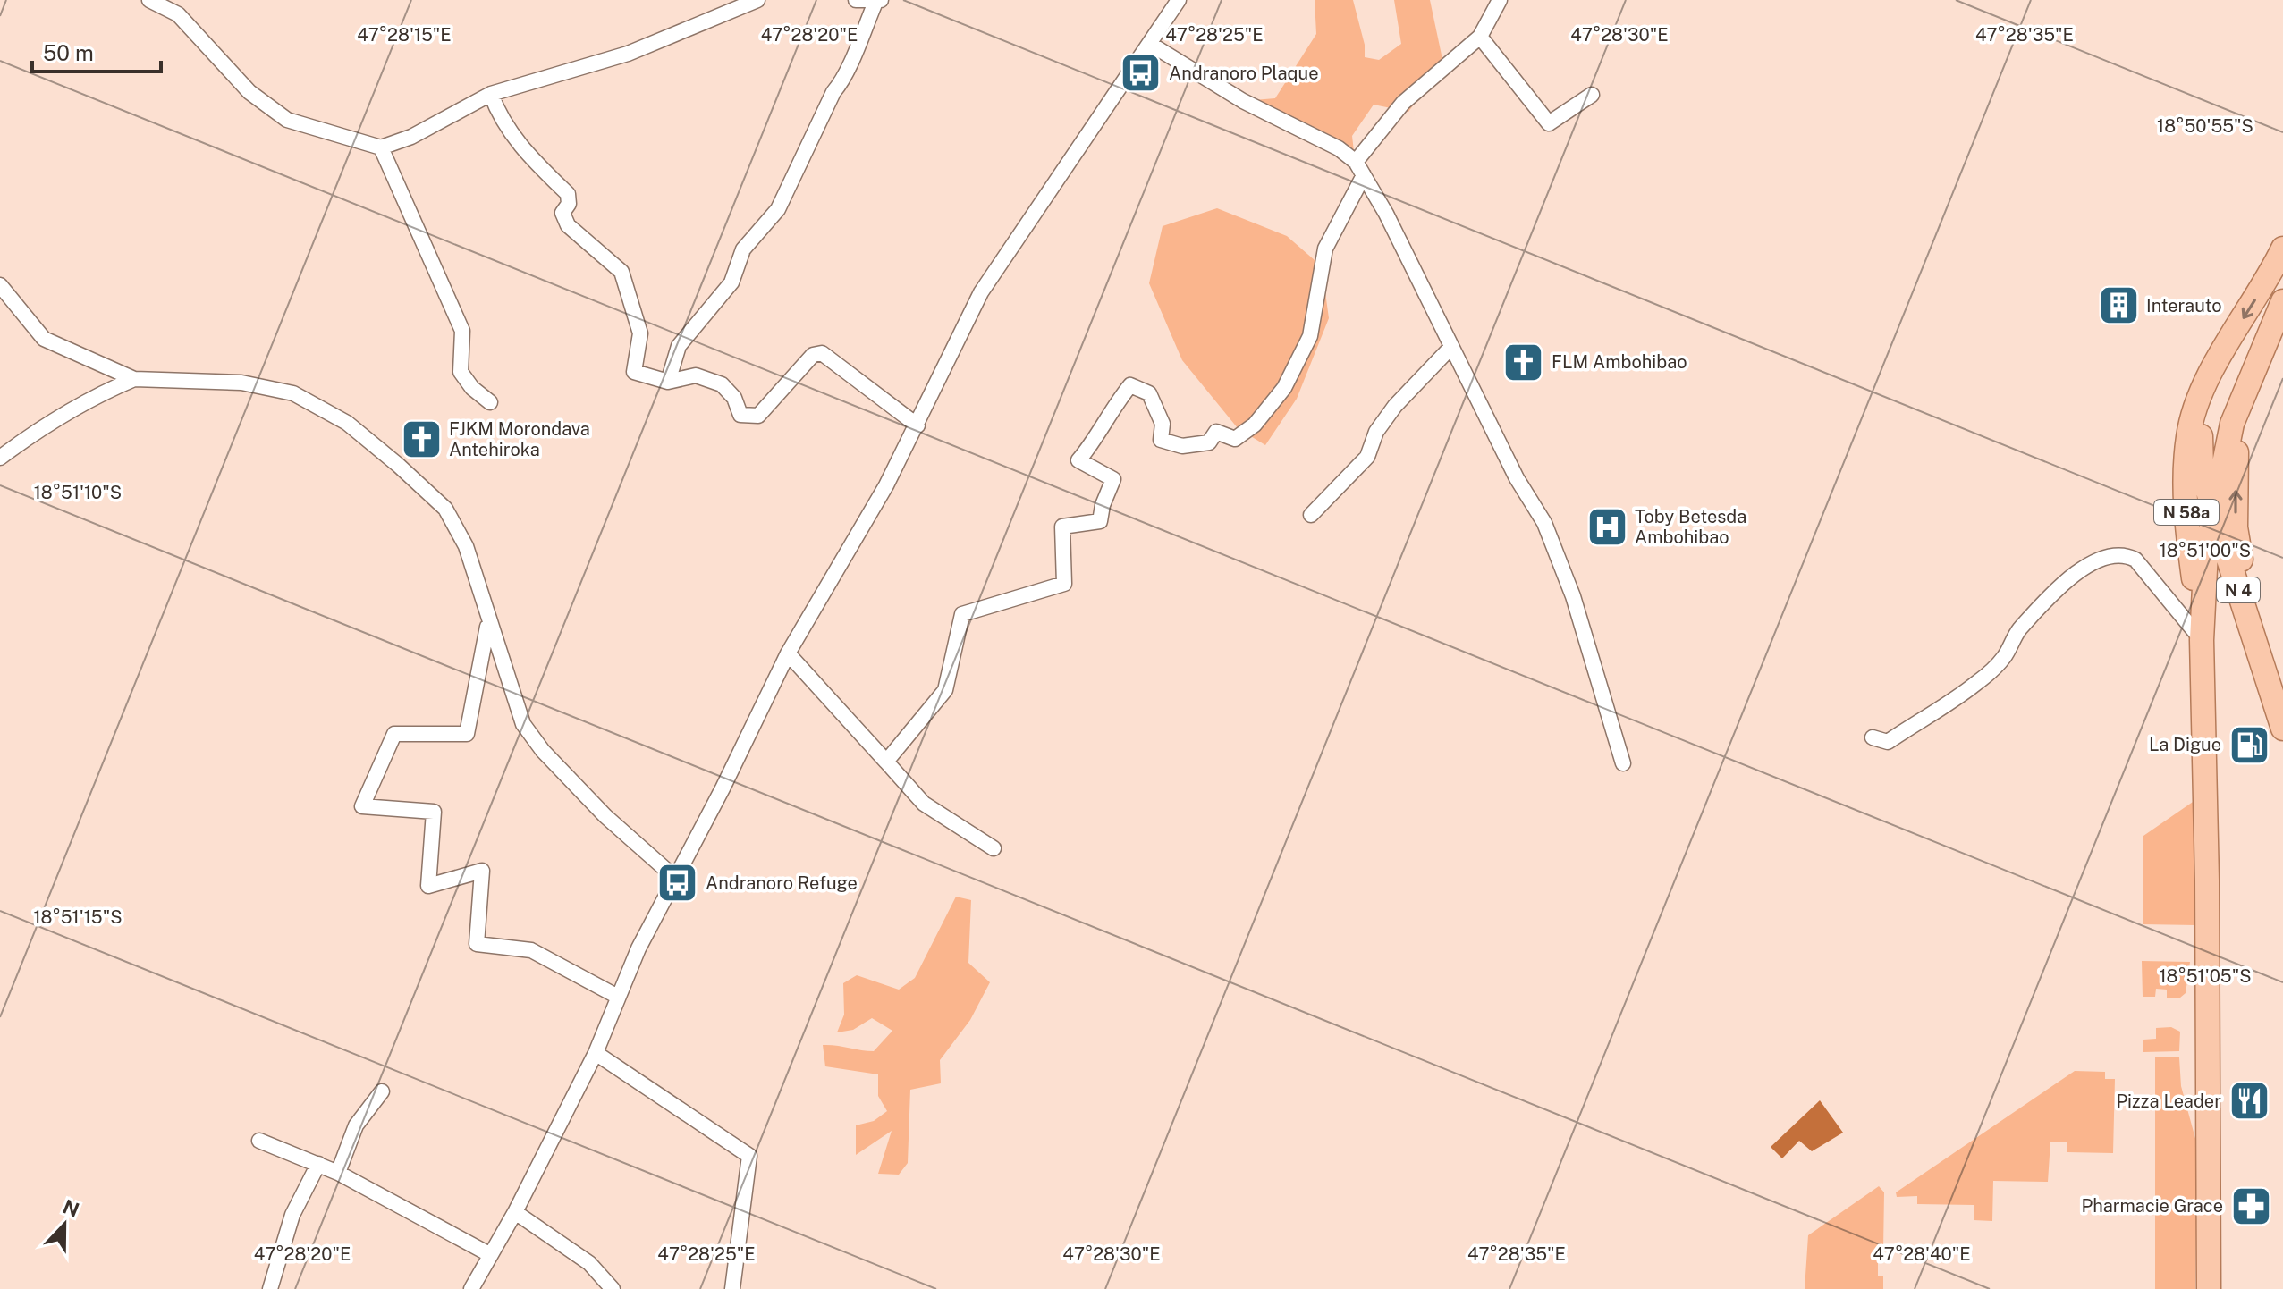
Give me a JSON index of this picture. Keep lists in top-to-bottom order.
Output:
{
  "streets": {
    "main road": ["N 58a", "N 4"]
  },
  "crossings": [
    ["N 58a", "N 4"]
  ],
  "places": {
    "bus stop": ["Andranoro Plaque", "Andranoro Refuge"],
    "building": ["Interauto"],
    "church": ["FLM Ambohibao", "FJKM Morondava Antehiroka"],
    "hospital": ["Toby Betesda Ambohibao"],
    "fuel station": ["La Digue"],
    "restaurant": ["Pizza Leader"],
    "pharmacy": ["Pharmacie Grace"]
  },
  "scale_bar": "50 m",
  "north": "top",
  "coordinates": [
    "47°28'15\"E",
    "47°28'20\"E",
    "47°28'25\"E",
    "47°28'30\"E",
    "47°28'35\"E",
    "18°50'55\"S",
    "18°51'10\"S",
    "18°51'00\"S",
    "18°51'15\"S",
    "18°51'05\"S",
    "47°28'40\"E"
  ]
}
